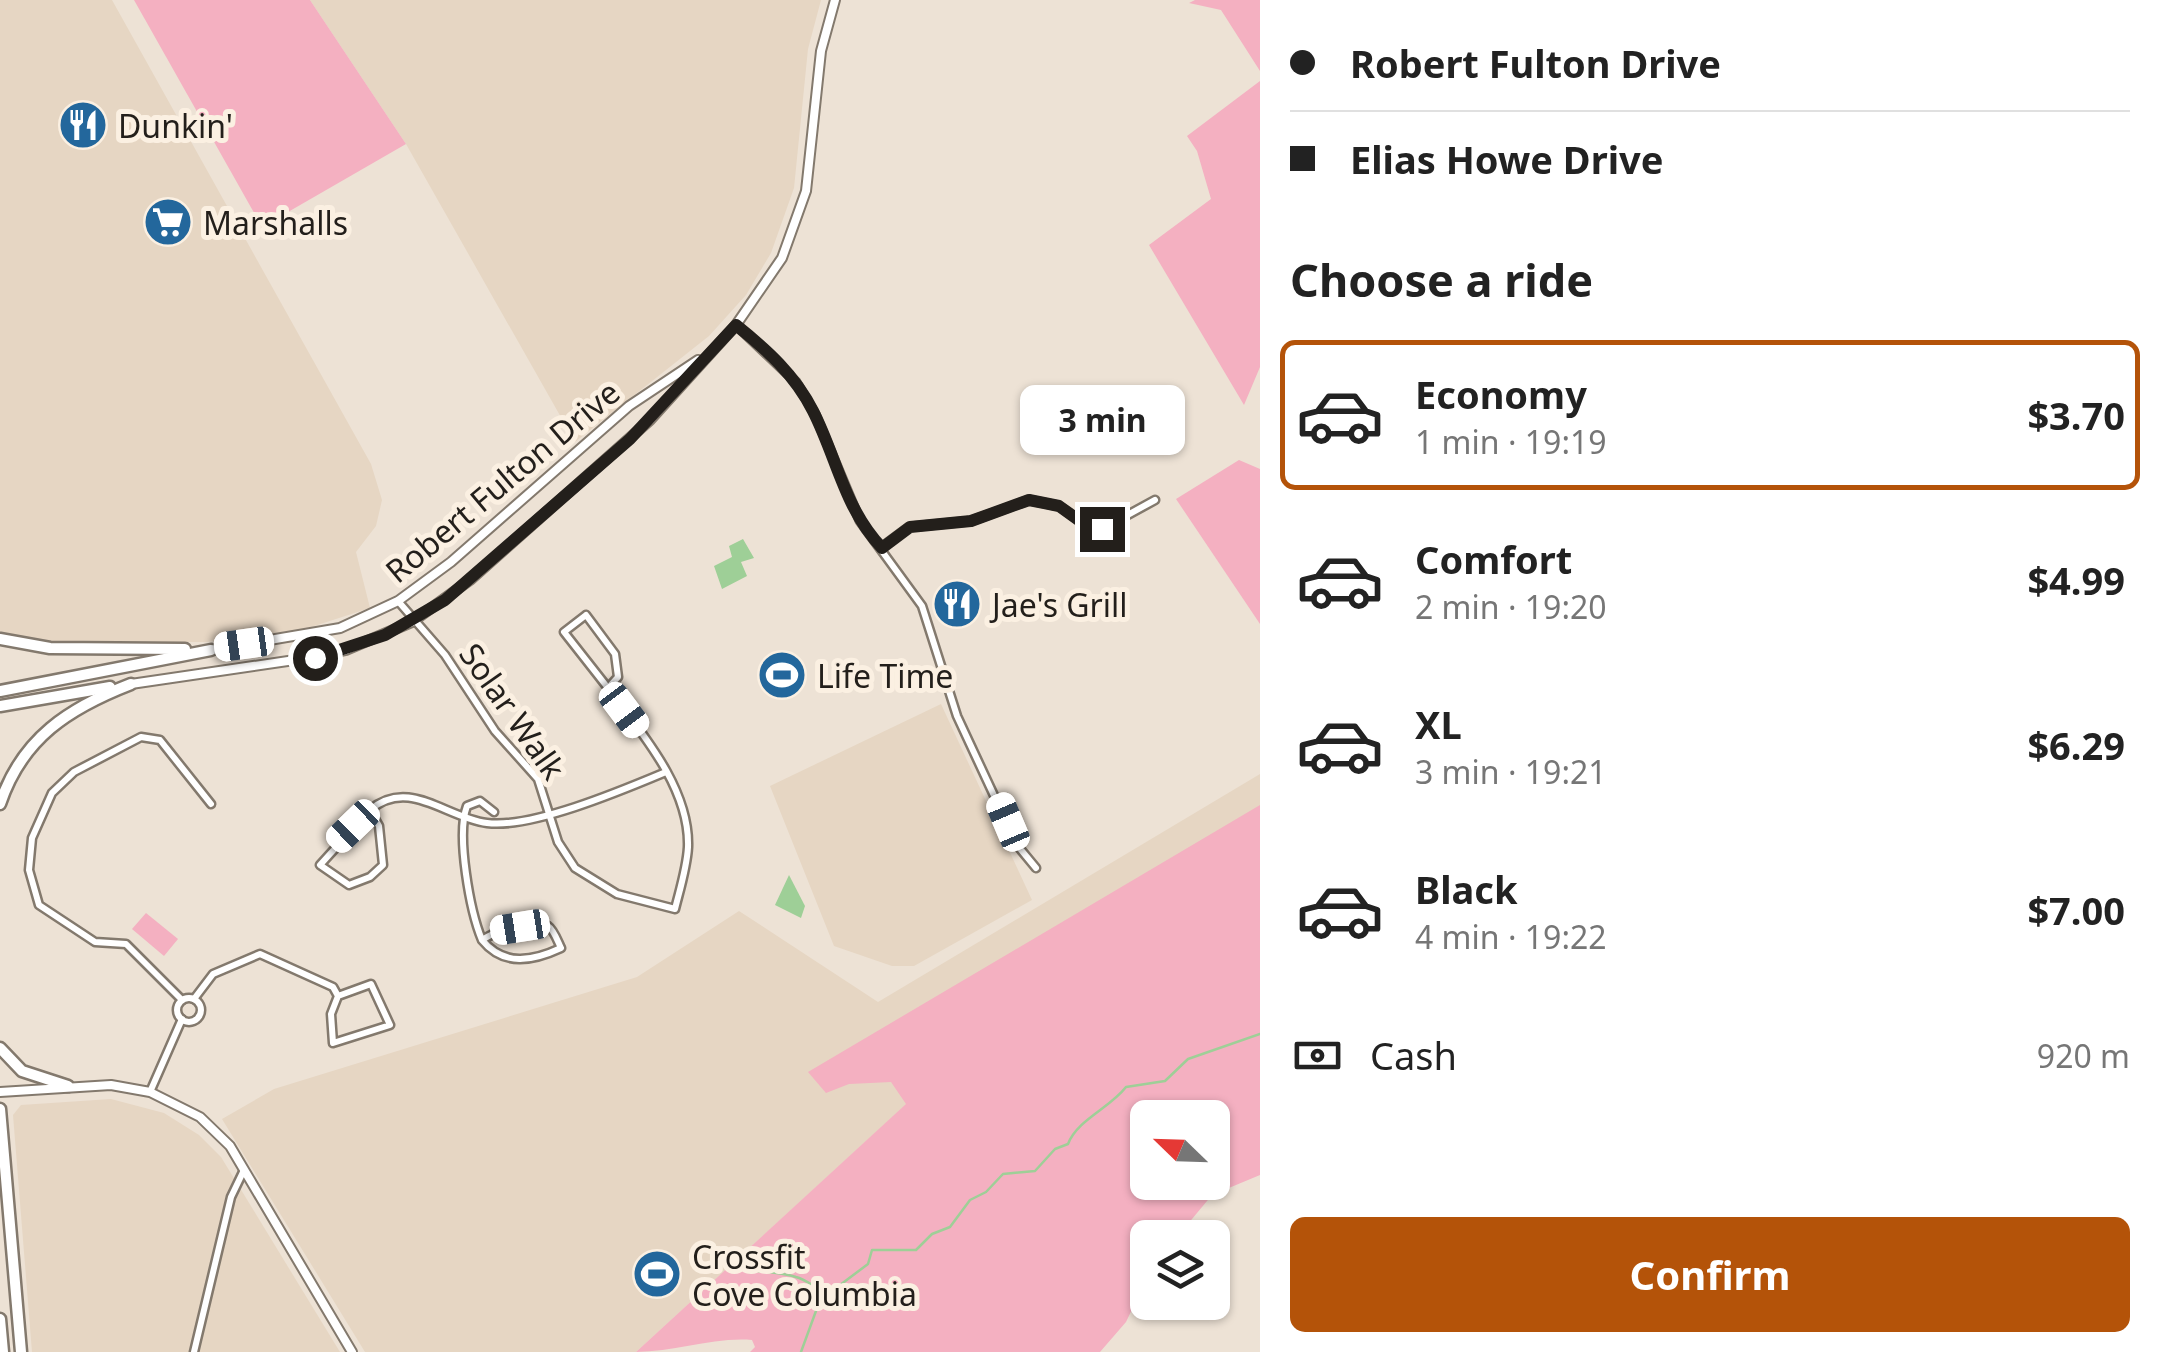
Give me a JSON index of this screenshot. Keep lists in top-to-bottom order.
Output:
{
  "streets": {
    "street": ["Robert Fulton Drive", "Solar Walk"]
  },
  "crossings": [
    ["Robert Fulton Drive", "Solar Walk"]
  ],
  "places": {
    "restaurant": ["Dunkin'", "Jae's Grill"],
    "supermarket": ["Marshalls"],
    "sports": ["Life Time", "Crossfit Cove Columbia"]
  },
  "north": "top left",
  "page": {
    "banner": ["Robert Fulton Drive", "Elias Howe Drive"],
    "heading": "Choose a ride",
    "list": [
      {
        "name": "Economy",
        "note": "1 min · 19:19",
        "value": "$3.70"
      },
      {
        "name": "Comfort",
        "note": "2 min · 19:20",
        "value": "$4.99"
      },
      {
        "name": "XL",
        "note": "3 min · 19:21",
        "value": "$6.29"
      },
      {
        "name": "Black",
        "note": "4 min · 19:22",
        "value": "$7.00"
      }
    ],
    "bubble": "3 min",
    "pay": ["Cash", "920 m"],
    "buttons": "Confirm"
  }
}
